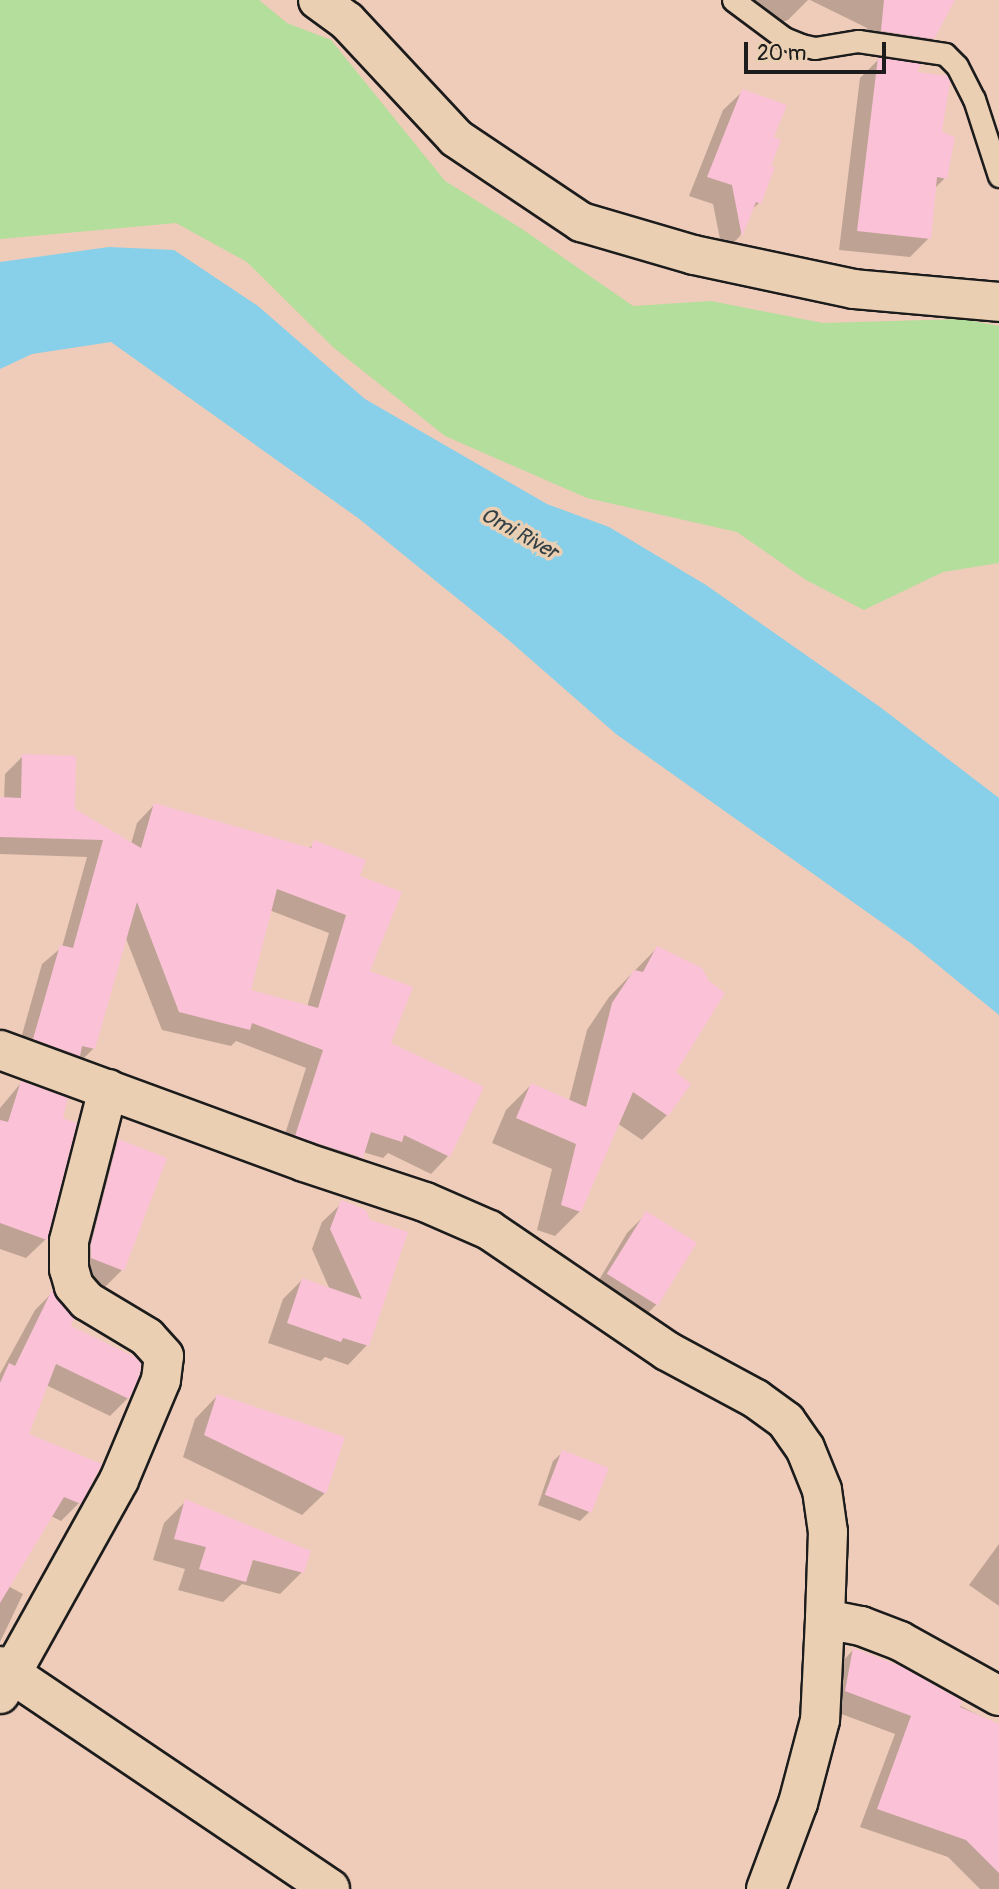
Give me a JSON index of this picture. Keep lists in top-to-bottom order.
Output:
{
  "water": ["Omi River"],
  "scale_bar": "20 m"
}
